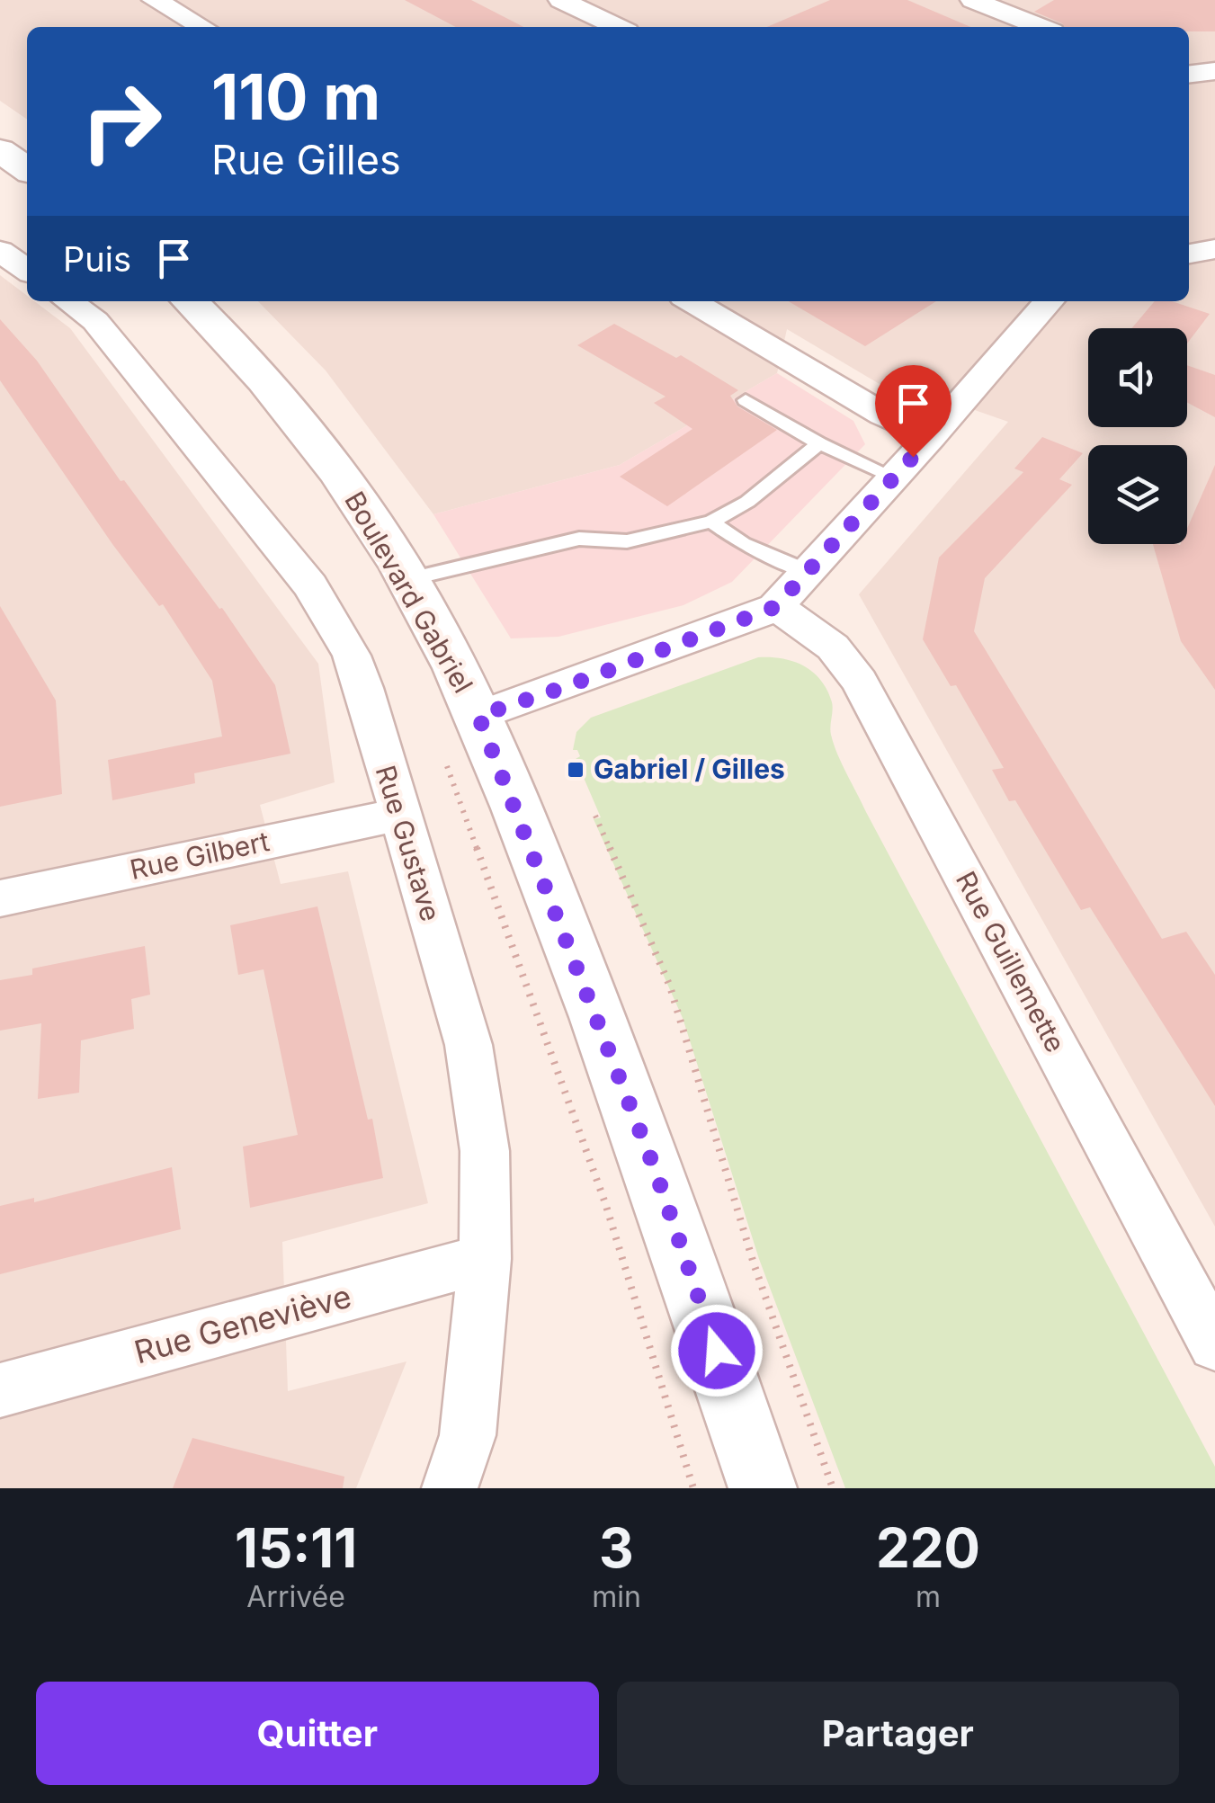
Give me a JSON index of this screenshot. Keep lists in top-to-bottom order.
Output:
{
  "streets": {
    "street": [
      "Boulevard Gabriel",
      "Rue Gustave",
      "Rue Gilbert",
      "Rue Guillemette",
      "Rue Geneviève"
    ]
  },
  "crossings": [
    ["Rue Gustave", "Rue Gilbert"],
    ["Rue Gustave", "Rue Geneviève"]
  ],
  "places": {
    "transit": ["Gabriel / Gilles"]
  },
  "page": {
    "turn": ["110 m", "Rue Gilles"],
    "then": "Puis",
    "eta": [
      "15:11",
      "Arrivée",
      "3",
      "min",
      "220",
      "m"
    ],
    "buttons": ["Quitter", "Partager"]
  }
}
